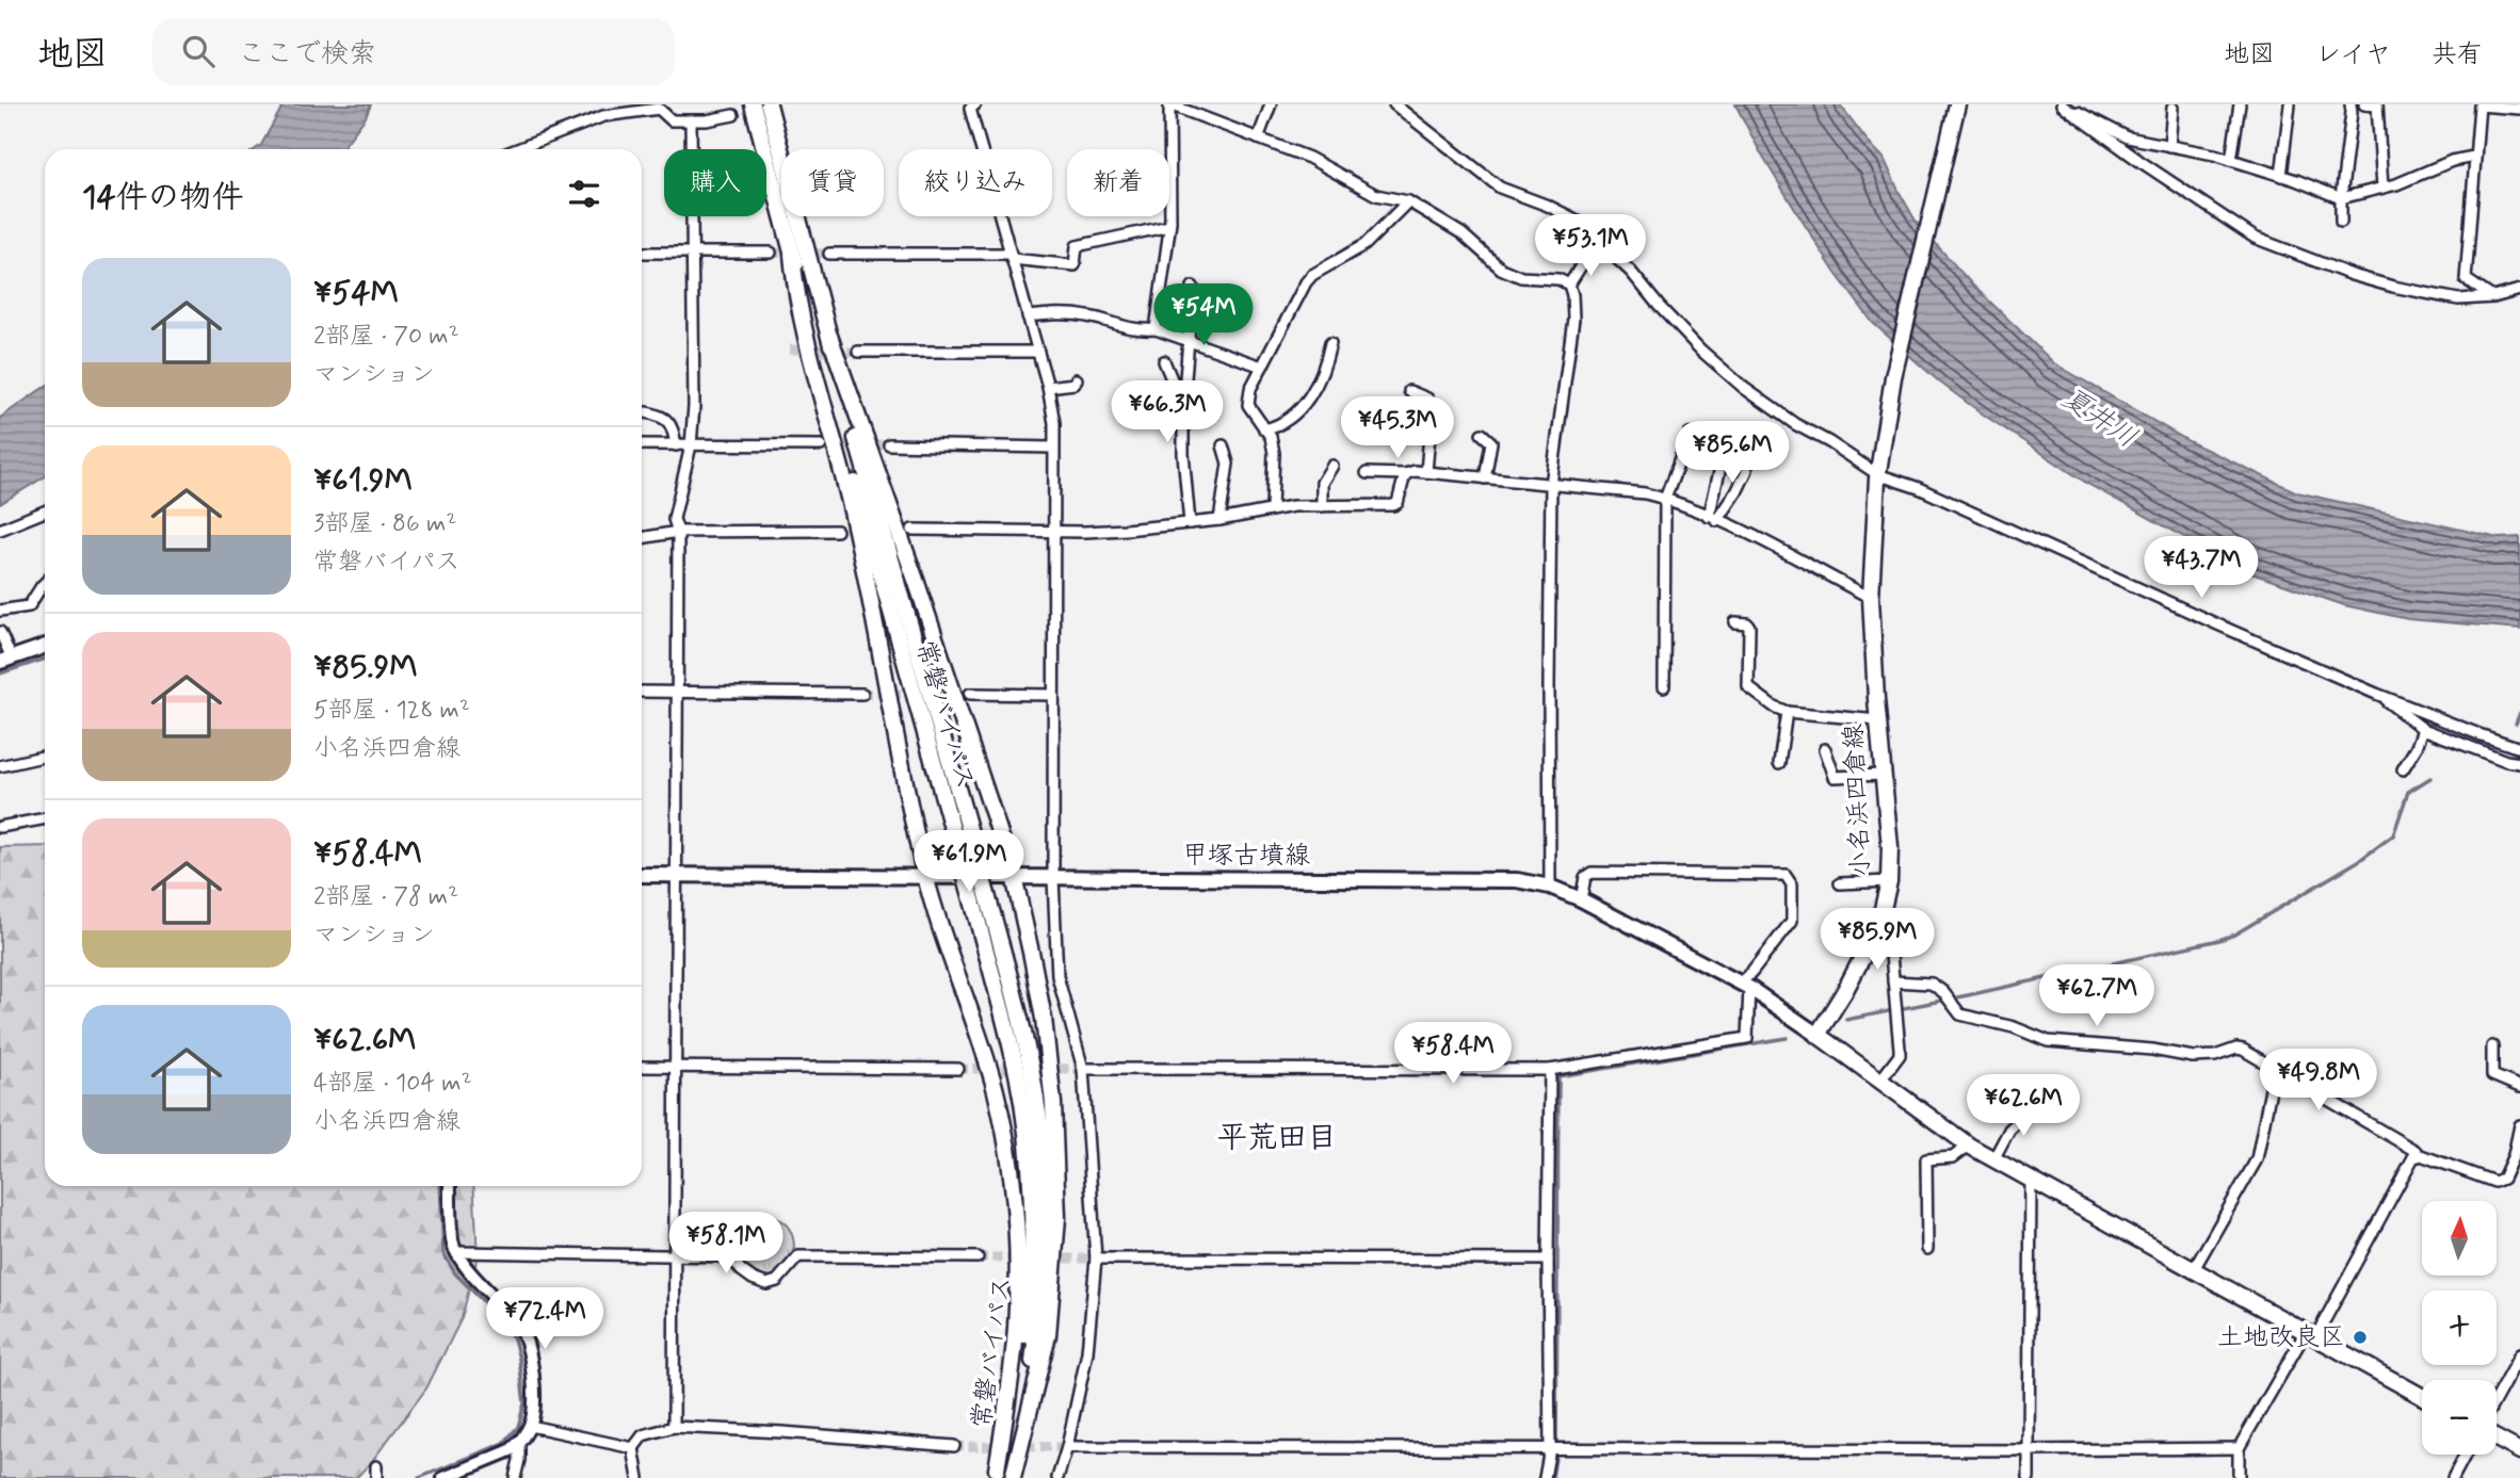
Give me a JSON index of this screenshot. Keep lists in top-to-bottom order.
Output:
{
  "streets": {
    "main road": ["常磐バイパス", "小名浜四倉線", "甲塚古墳線"]
  },
  "crossings": [
    ["小名浜四倉線", "甲塚古墳線"]
  ],
  "districts": ["平荒田目"],
  "water": ["夏井川"],
  "places": ["土地改良区"],
  "north": "top",
  "page": {
    "header": "地図",
    "search": "ここで検索",
    "nav": ["地図", "レイヤ", "共有"],
    "chip": [
      "購入",
      "賃貸",
      "絞り込み",
      "新着"
    ],
    "heading": "14件の物件",
    "price": [
      "¥53.1M",
      "¥54M",
      "¥66.3M",
      "¥45.3M",
      "¥85.6M",
      "¥43.7M",
      "¥61.9M",
      "¥85.9M",
      "¥62.7M",
      "¥58.4M",
      "¥49.8M",
      "¥62.6M",
      "¥58.1M",
      "¥72.4M"
    ],
    "list": [
      {
        "name": "¥54M",
        "note": "2部屋 · 70 m² · マンション"
      },
      {
        "name": "¥61.9M",
        "note": "3部屋 · 86 m² · 常磐バイパス"
      },
      {
        "name": "¥85.9M",
        "note": "5部屋 · 128 m² · 小名浜四倉線"
      },
      {
        "name": "¥58.4M",
        "note": "2部屋 · 78 m² · マンション"
      },
      {
        "name": "¥62.6M",
        "note": "4部屋 · 104 m² · 小名浜四倉線"
      }
    ],
    "map_buttons": ["+", "−"]
  }
}
